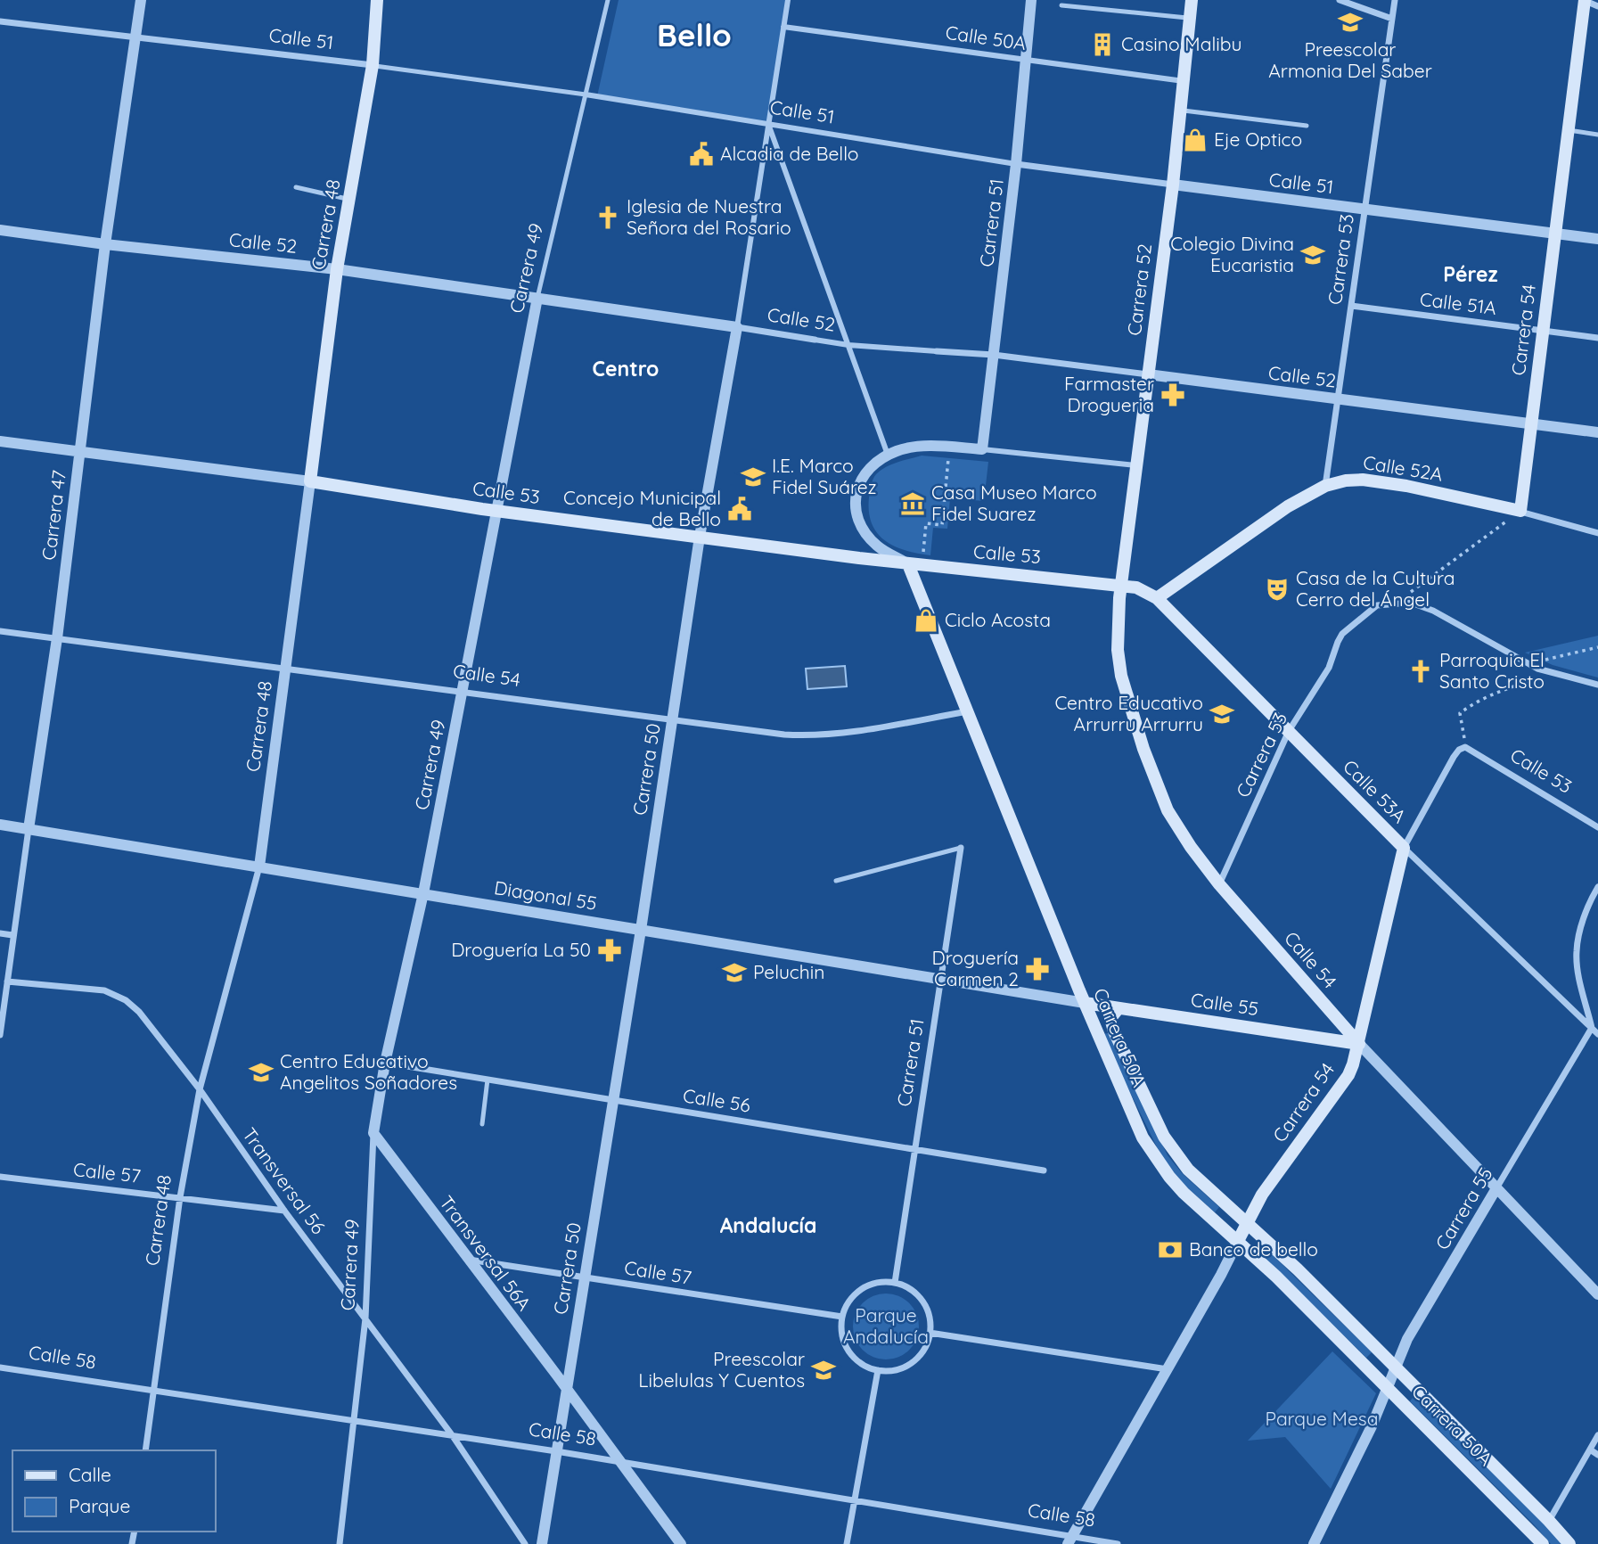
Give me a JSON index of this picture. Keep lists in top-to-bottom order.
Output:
{
  "streets": {
    "main road": [
      "Carrera 48",
      "Carrera 52",
      "Carrera 54",
      "Calle 52A",
      "Calle 53",
      "Calle 54",
      "Calle 53A",
      "Calle 55",
      "Carrera 50A"
    ],
    "street": [
      "Calle 50A",
      "Calle 51",
      "Carrera 51",
      "Calle 52",
      "Carrera 53",
      "Carrera 49",
      "Calle 51A",
      "Carrera 47",
      "Carrera 50",
      "Diagonal 55",
      "Calle 56",
      "Calle 57",
      "Transversal 56",
      "Carrera 55",
      "Transversal 56A",
      "Calle 58"
    ]
  },
  "crossings": [
    ["Calle 50A", "Carrera 51"],
    ["Calle 50A", "Carrera 52"],
    ["Calle 50A", "Carrera 50"],
    ["Calle 51", "Carrera 51"],
    ["Calle 51", "Carrera 48"],
    ["Calle 51", "Carrera 53"],
    ["Calle 51", "Carrera 49"],
    ["Calle 51", "Carrera 52"],
    ["Calle 51", "Carrera 54"],
    ["Calle 51", "Carrera 47"],
    ["Calle 51", "Carrera 50"],
    ["Carrera 51", "Calle 52"],
    ["Carrera 51", "Diagonal 55"],
    ["Carrera 51", "Calle 56"],
    ["Carrera 51", "Calle 57"],
    ["Carrera 48", "Calle 52"],
    ["Carrera 48", "Calle 53"],
    ["Carrera 48", "Calle 54"],
    ["Carrera 48", "Diagonal 55"],
    ["Carrera 48", "Calle 57"],
    ["Carrera 48", "Transversal 56"],
    ["Carrera 48", "Calle 58"],
    ["Calle 52", "Carrera 53"],
    ["Calle 52", "Carrera 49"],
    ["Calle 52", "Carrera 52"],
    ["Calle 52", "Carrera 54"],
    ["Calle 52", "Carrera 47"],
    ["Calle 52", "Carrera 50"],
    ["Carrera 53", "Calle 51A"],
    ["Carrera 53", "Calle 52A"],
    ["Carrera 53", "Calle 54"],
    ["Carrera 53", "Calle 53A"],
    ["Carrera 49", "Calle 53"],
    ["Carrera 49", "Calle 54"],
    ["Carrera 49", "Diagonal 55"],
    ["Carrera 49", "Calle 56"],
    ["Carrera 49", "Transversal 56"],
    ["Carrera 49", "Transversal 56A"],
    ["Carrera 49", "Calle 58"],
    ["Carrera 52", "Calle 53"],
    ["Carrera 52", "Calle 54"],
    ["Carrera 52", "Calle 53A"],
    ["Calle 51A", "Carrera 54"],
    ["Carrera 54", "Calle 52A"],
    ["Carrera 54", "Calle 53"],
    ["Carrera 54", "Calle 54"],
    ["Carrera 54", "Calle 53A"],
    ["Carrera 54", "Calle 55"],
    ["Carrera 54", "Carrera 50A"],
    ["Carrera 54", "Calle 58"],
    ["Calle 52A", "Calle 53A"],
    ["Calle 53", "Carrera 47"],
    ["Calle 53", "Calle 54"],
    ["Calle 53", "Carrera 50"],
    ["Calle 53", "Calle 53A"],
    ["Calle 53", "Carrera 50A"],
    ["Carrera 47", "Calle 54"],
    ["Carrera 47", "Diagonal 55"],
    ["Carrera 47", "Transversal 56"],
    ["Calle 54", "Carrera 50"],
    ["Calle 54", "Calle 53A"],
    ["Calle 54", "Calle 55"],
    ["Calle 54", "Carrera 50A"],
    ["Calle 54", "Carrera 55"],
    ["Carrera 50", "Diagonal 55"],
    ["Carrera 50", "Calle 56"],
    ["Carrera 50", "Calle 57"],
    ["Carrera 50", "Transversal 56A"],
    ["Carrera 50", "Calle 58"],
    ["Calle 53A", "Carrera 55"],
    ["Diagonal 55", "Calle 55"],
    ["Diagonal 55", "Carrera 50A"],
    ["Calle 55", "Carrera 50A"],
    ["Carrera 50A", "Carrera 55"],
    ["Calle 57", "Transversal 56"],
    ["Calle 57", "Transversal 56A"],
    ["Transversal 56", "Calle 58"],
    ["Transversal 56A", "Calle 58"]
  ],
  "districts": [
    "Bello",
    "Pérez",
    "Centro",
    "Andalucía"
  ],
  "parks": ["Parque Andalucía", "Parque Mesa"],
  "places": {
    "school or university": [
      "Preescolar Armonia Del Saber",
      "Colegio Divina Eucaristia",
      "I.E. Marco Fidel Suárez",
      "Centro Educativo Arrurru Arrurru",
      "Peluchin",
      "Centro Educativo Angelitos Soñadores",
      "Preescolar Libelulas Y Cuentos"
    ],
    "building": ["Casino Malibu"],
    "shop": ["Eje Optico", "Ciclo Acosta"],
    "public building": ["Alcadia de Bello", "Concejo Municipal de Bello"],
    "church": ["Iglesia de Nuestra Señora del Rosario", "Parroquia El Santo Cristo"],
    "pharmacy": ["Farmaster Drogueria", "Droguería La 50", "Droguería Carmen 2"],
    "museum": ["Casa Museo Marco Fidel Suarez"],
    "theatre": ["Casa de la Cultura Cerro del Ángel"],
    "bank": ["Banco de bello"]
  },
  "legend": ["Calle", "Parque"]
}
